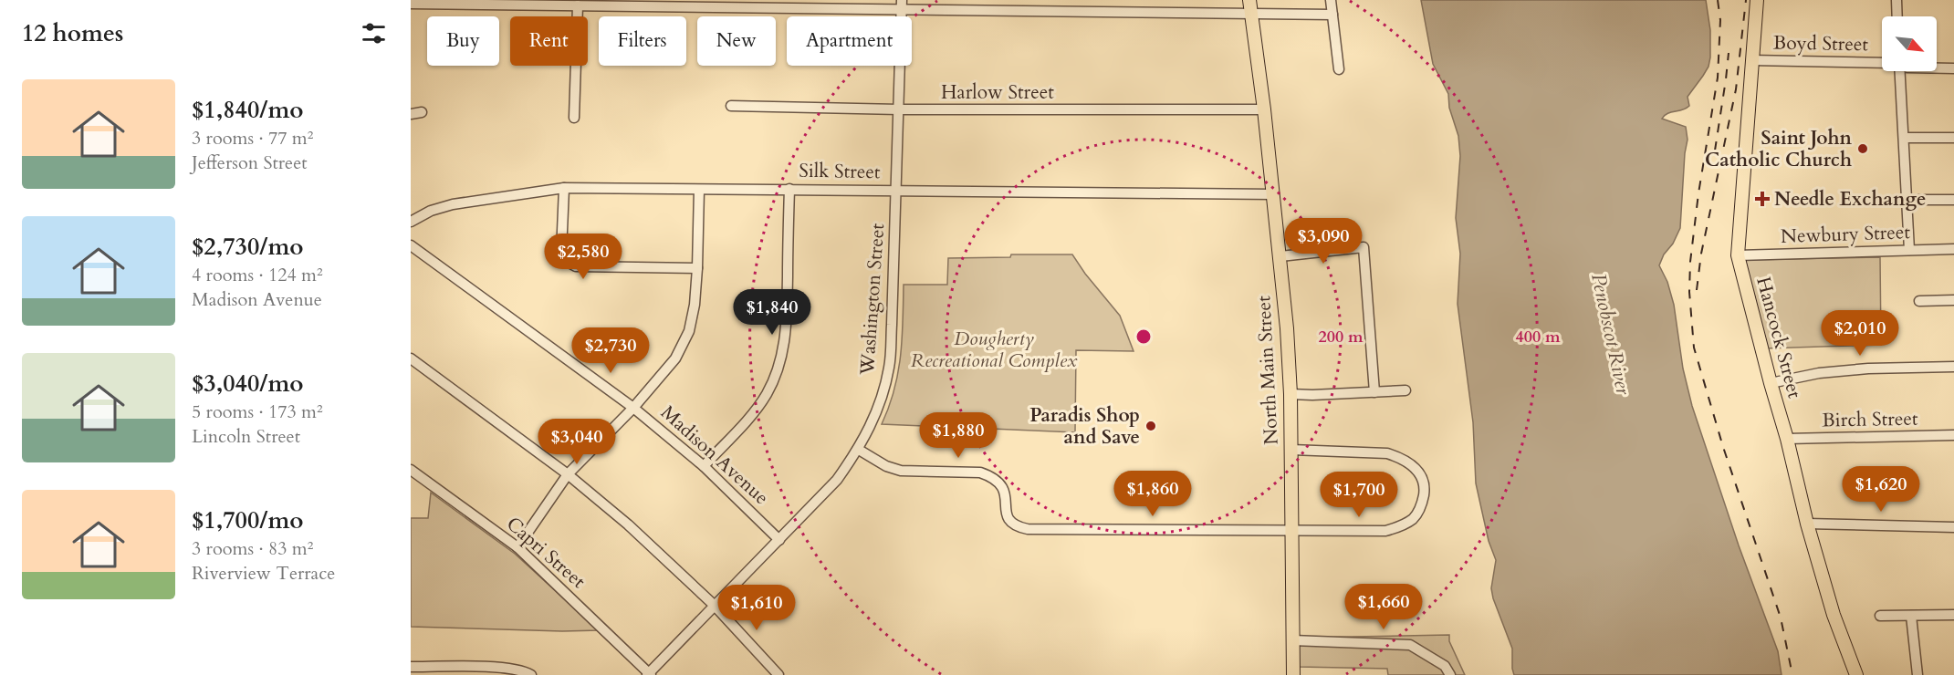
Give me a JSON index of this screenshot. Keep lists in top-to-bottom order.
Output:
{
  "streets": {
    "main road": ["Hancock Street", "North Main Street"],
    "street": [
      "Boyd Street",
      "Harlow Street",
      "Silk Street",
      "Newbury Street",
      "Washington Street",
      "Birch Street",
      "Madison Avenue",
      "Capri Street"
    ]
  },
  "crossings": [
    ["Boyd Street", "Hancock Street"],
    ["Harlow Street", "Washington Street"],
    ["Harlow Street", "North Main Street"],
    ["Silk Street", "Washington Street"],
    ["Silk Street", "North Main Street"],
    ["Newbury Street", "Hancock Street"],
    ["Washington Street", "Madison Avenue"],
    ["Washington Street", "Capri Street"],
    ["Hancock Street", "Birch Street"]
  ],
  "water": ["Penobscot River"],
  "parks": ["Dougherty Recreational Complex"],
  "places": {
    "other": ["Saint John Catholic Church", "Paradis Shop and Save"],
    "health": ["Needle Exchange"]
  },
  "north": "bottom right",
  "page": {
    "heading": "12 homes",
    "chip": [
      "Buy",
      "Rent",
      "Filters",
      "New",
      "Apartment"
    ],
    "list": [
      {
        "name": "$1,840/mo",
        "note": "3 rooms · 77 m² · Jefferson Street"
      },
      {
        "name": "$2,730/mo",
        "note": "4 rooms · 124 m² · Madison Avenue"
      },
      {
        "name": "$3,040/mo",
        "note": "5 rooms · 173 m² · Lincoln Street"
      },
      {
        "name": "$1,700/mo",
        "note": "3 rooms · 83 m² · Riverview Terrace"
      }
    ],
    "price": [
      "$3,090",
      "$2,580",
      "$1,840",
      "$2,010",
      "$2,730",
      "$1,880",
      "$3,040",
      "$1,620",
      "$1,860",
      "$1,700",
      "$1,660",
      "$1,610"
    ]
  },
  "rings": ["200 m", "400 m"]
}
